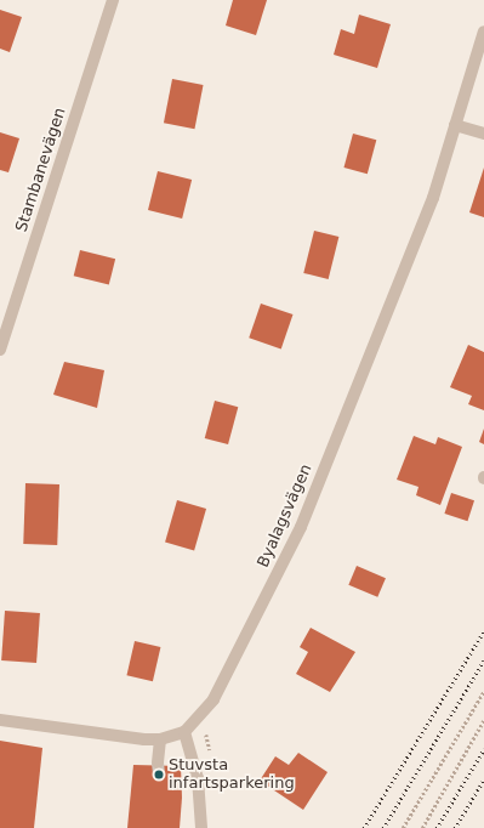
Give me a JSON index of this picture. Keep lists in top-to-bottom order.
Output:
{
  "streets": {
    "street": ["Stambanevägen", "Byalagsvägen"]
  },
  "places": ["Stuvsta infartsparkering"]
}
